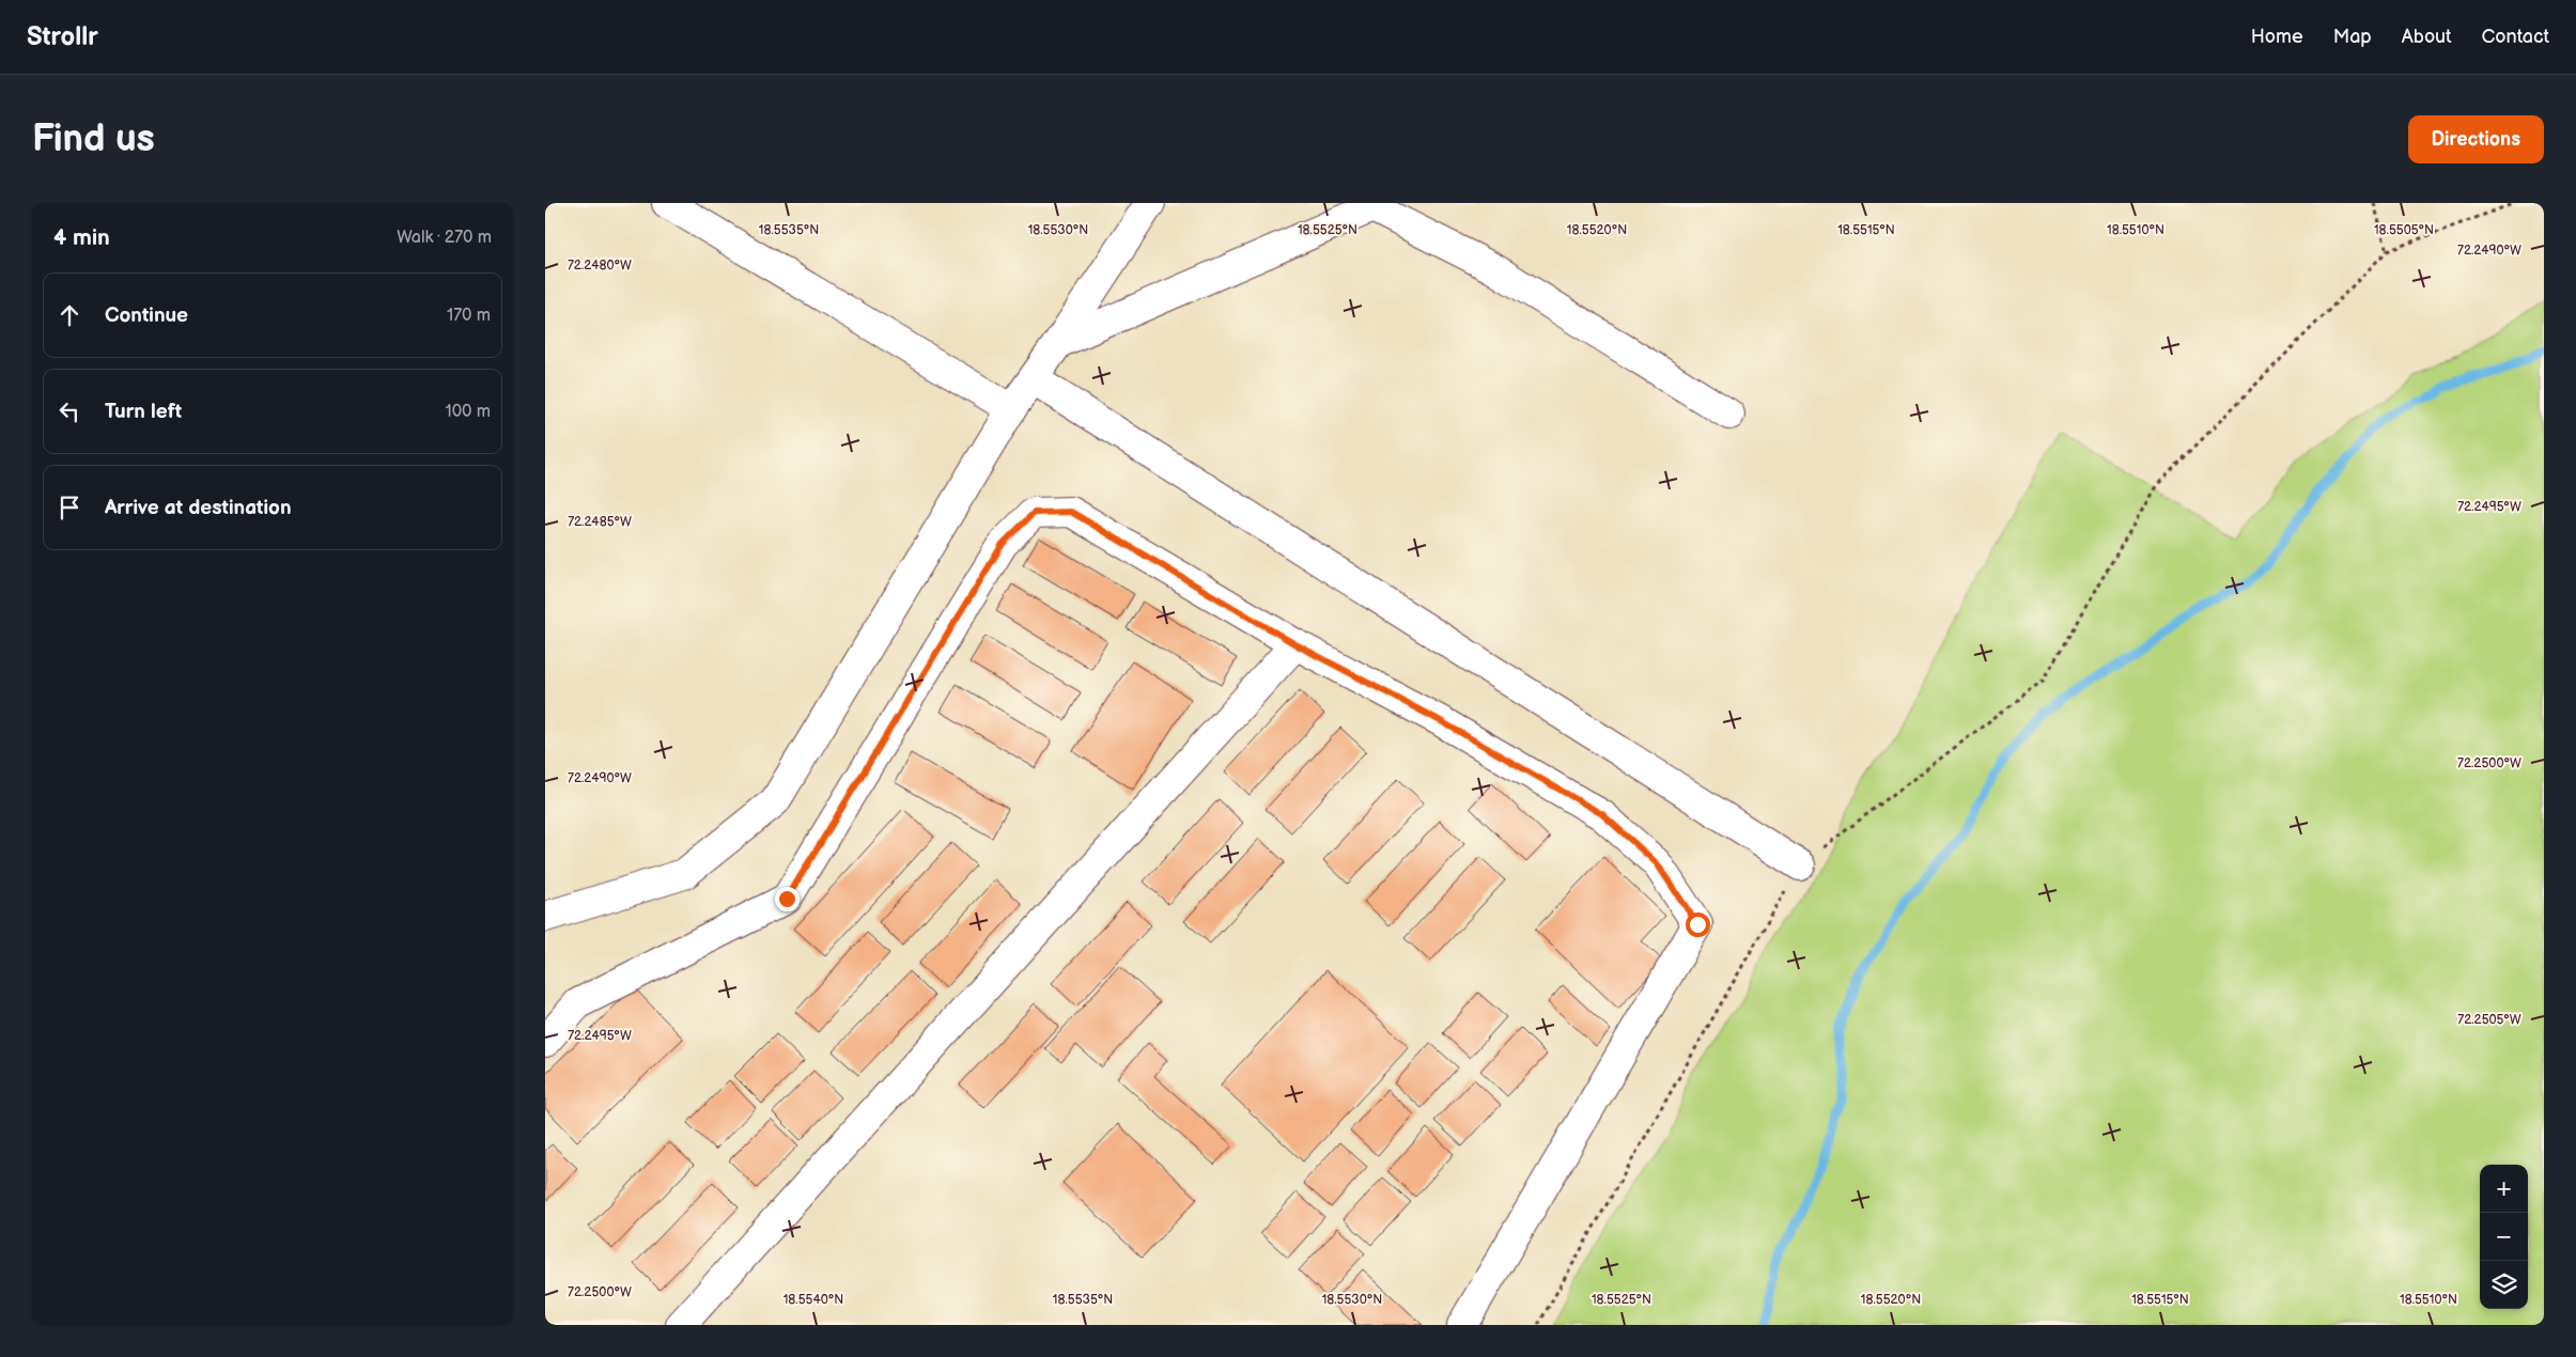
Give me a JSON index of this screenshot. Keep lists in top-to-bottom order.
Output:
{
  "page": {
    "header": "Strollr",
    "nav": [
      "Home",
      "Map",
      "About",
      "Contact"
    ],
    "buttons": "Directions",
    "title": "Find us",
    "heading": ["4 min", "Walk · 270 m"],
    "list": [
      ["Continue", "170 m"],
      ["Turn left", "100 m"],
      "Arrive at destination"
    ],
    "map_buttons": ["+", "−"]
  },
  "coordinates": [
    "18.5525°N",
    "18.5520°N",
    "18.5510°N",
    "18.5505°N",
    "18.5535°N",
    "18.5530°N",
    "18.5515°N",
    "72.2490°W",
    "72.2480°W",
    "72.2495°W",
    "72.2485°W",
    "72.2500°W",
    "72.2505°W",
    "18.5540°N"
  ]
}
